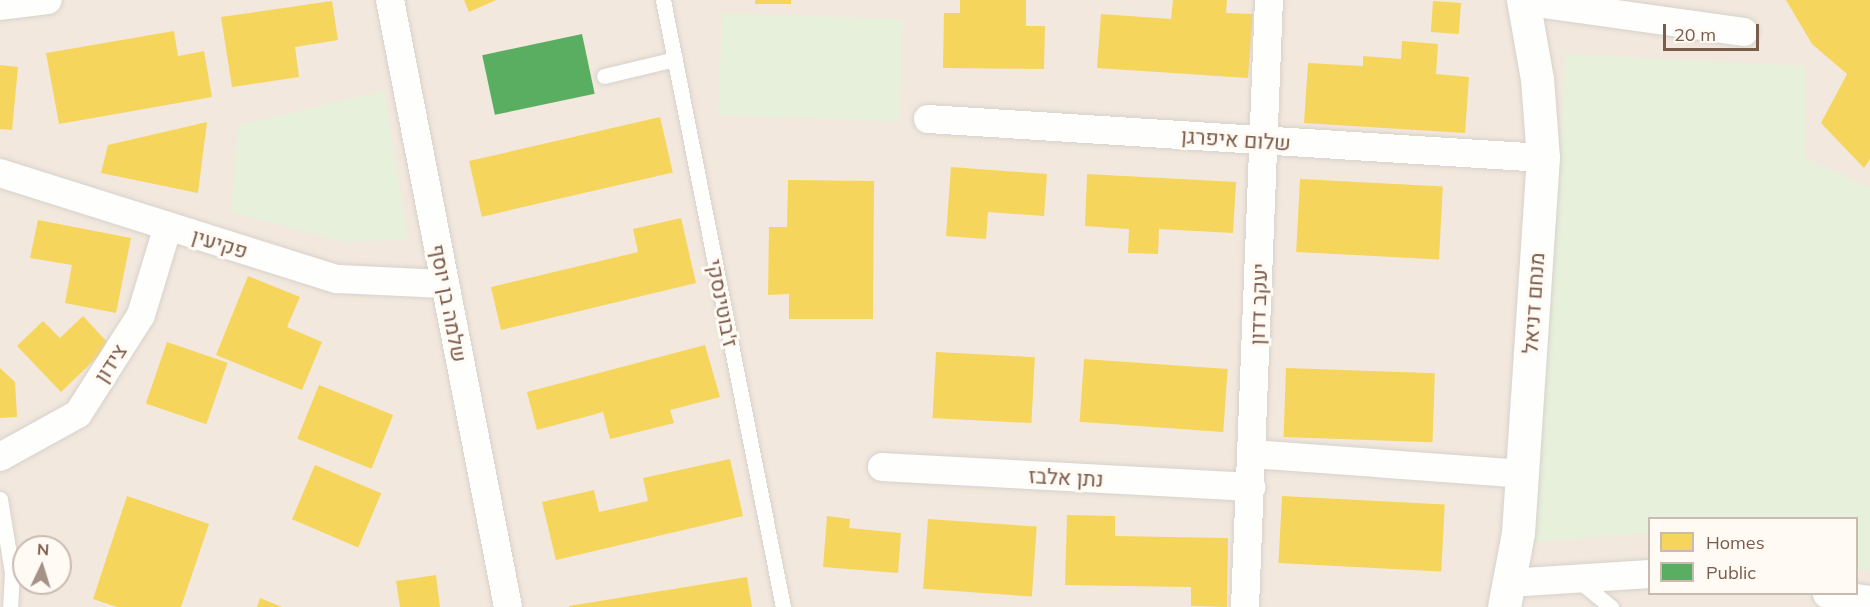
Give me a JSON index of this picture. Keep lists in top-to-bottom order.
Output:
{
  "streets": {
    "street": [
      "שלום איפרגן",
      "פקיעין",
      "שלמה בן יוסף",
      "מנחם דניאל",
      "יעקב דדון",
      "צידון",
      "נתן אלבז"
    ],
    "lane": ["ז'בוטינסקי"]
  },
  "crossings": [
    ["שלום איפרגן", "מנחם דניאל"],
    ["שלום איפרגן", "יעקב דדון"],
    ["פקיעין", "שלמה בן יוסף"],
    ["פקיעין", "צידון"],
    ["יעקב דדון", "נתן אלבז"]
  ],
  "legend": ["Homes", "Public"],
  "scale_bar": "20 m",
  "north": "top"
}
